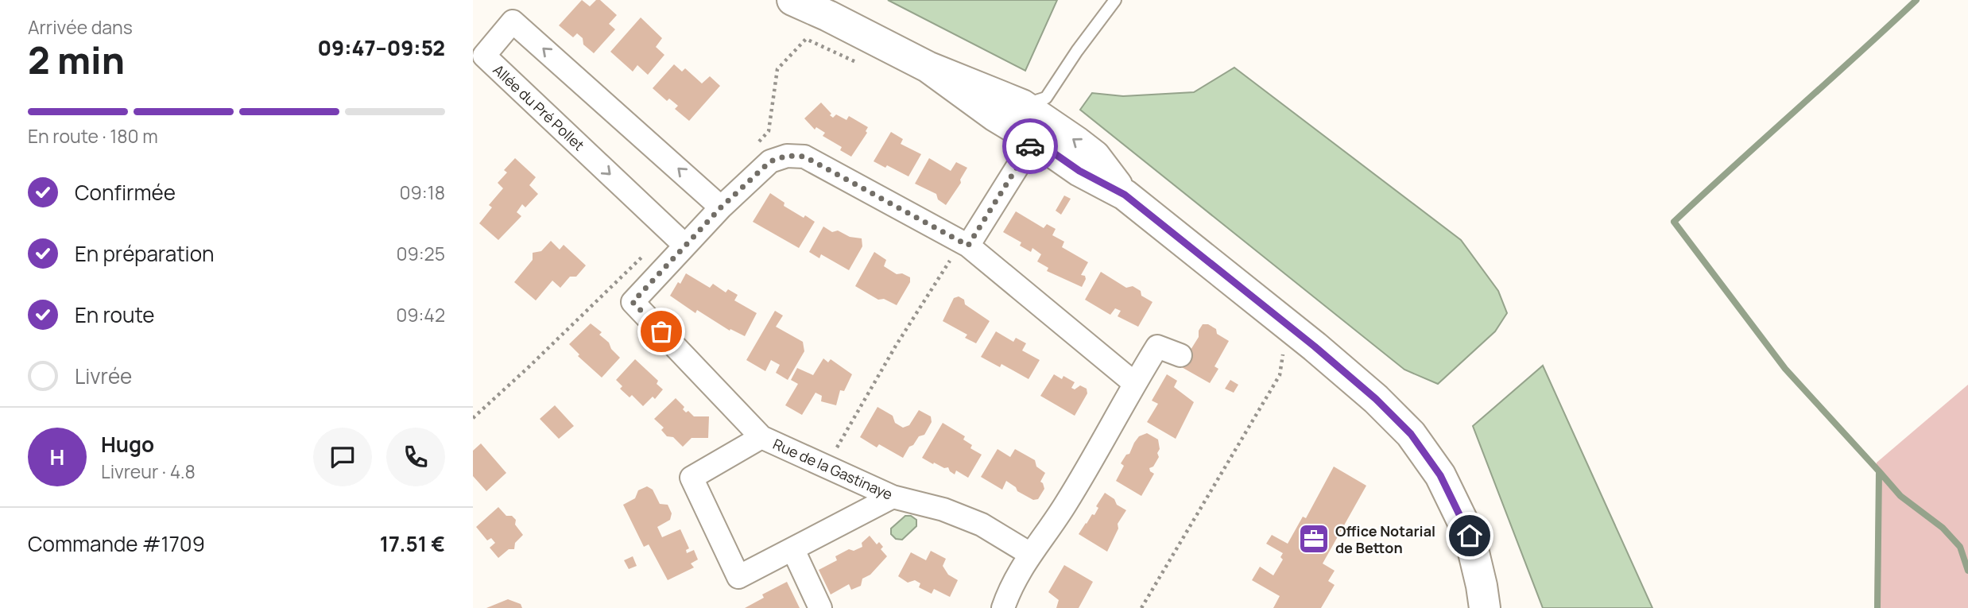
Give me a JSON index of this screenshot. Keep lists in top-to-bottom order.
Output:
{
  "streets": {
    "street": ["Allée du Pré Pollet", "Rue de la Gastinaye"]
  },
  "crossings": [
    ["Allée du Pré Pollet", "Rue de la Gastinaye"]
  ],
  "places": {
    "office": ["Office Notarial de Betton"]
  },
  "page": {
    "heading": ["2 min", "Arrivée dans", "09:47–09:52"],
    "panel": [
      "Hugo",
      "Livreur · 4.8",
      "Commande #1709",
      "17.51 €"
    ],
    "bar": "En route · 180 m",
    "list": [
      ["Confirmée", "09:18"],
      ["En préparation", "09:25"],
      ["En route", "09:42"],
      "Livrée"
    ],
    "round": "H"
  }
}
